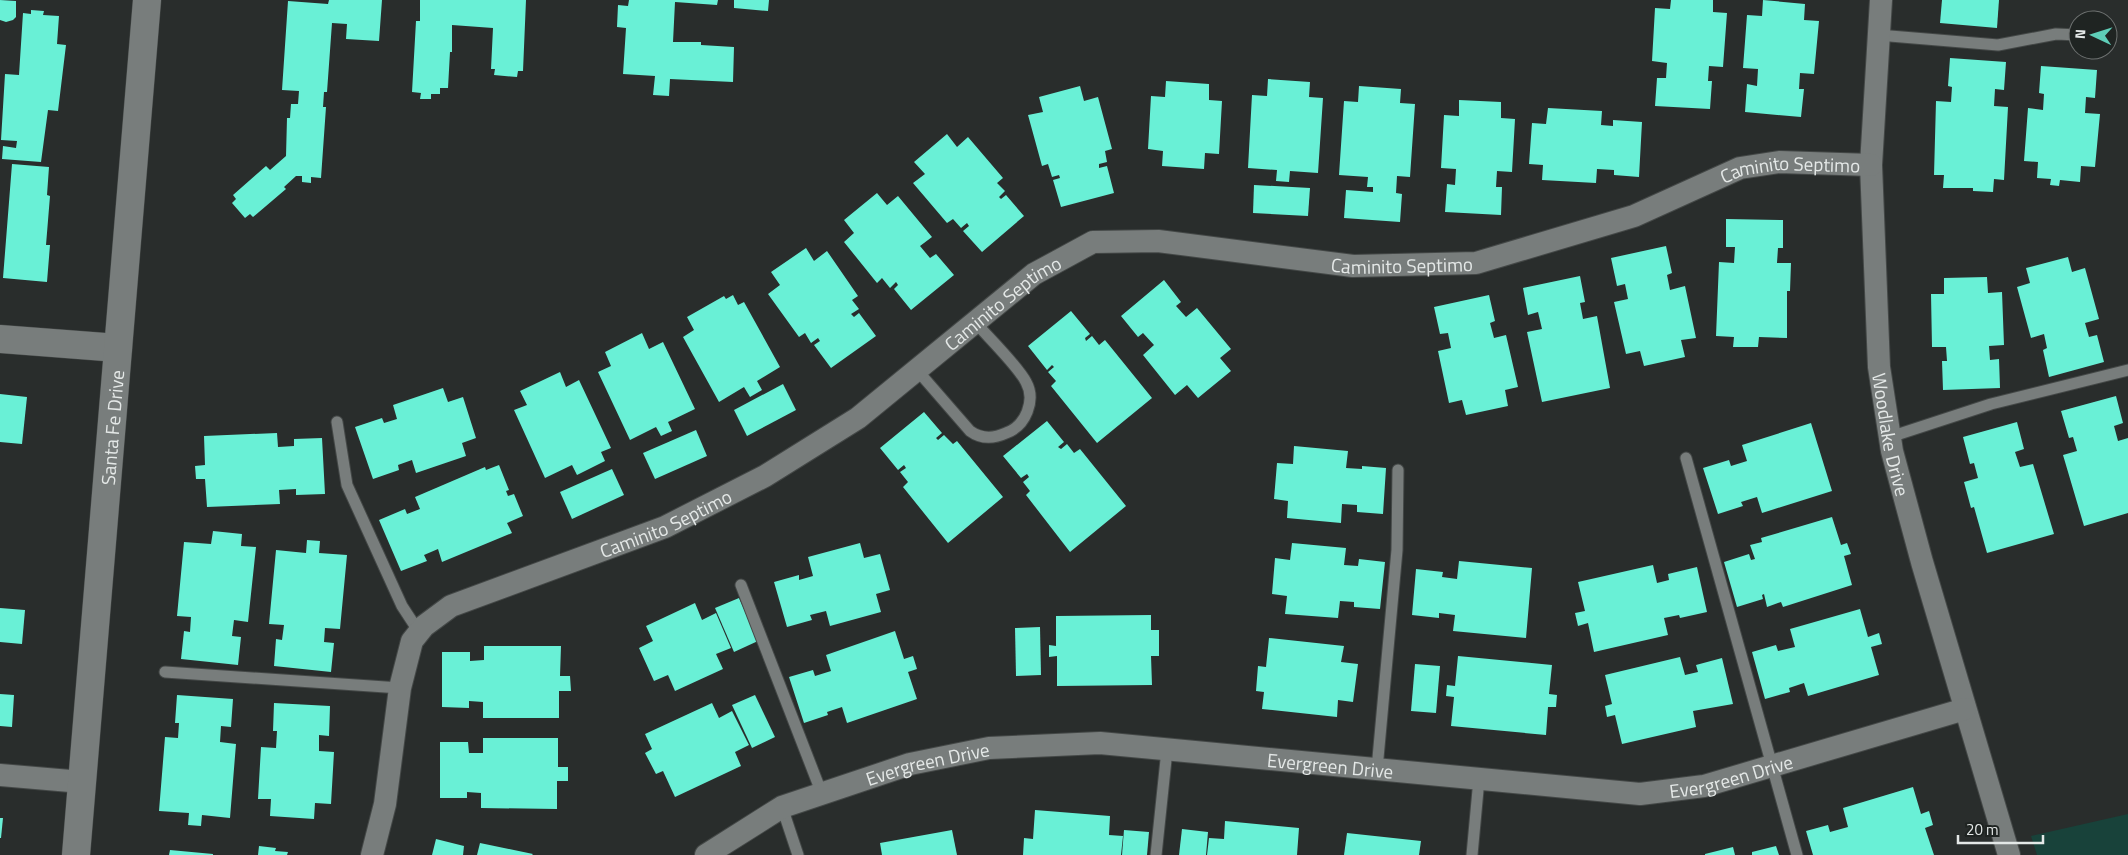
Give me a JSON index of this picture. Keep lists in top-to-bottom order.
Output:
{
  "streets": {
    "main road": ["Santa Fe Drive"],
    "street": ["Caminito Septimo", "Woodlake Drive", "Evergreen Drive"]
  },
  "crossings": [
    ["Caminito Septimo", "Woodlake Drive"],
    ["Woodlake Drive", "Evergreen Drive"]
  ],
  "scale_bar": "20 m",
  "north": "left"
}
